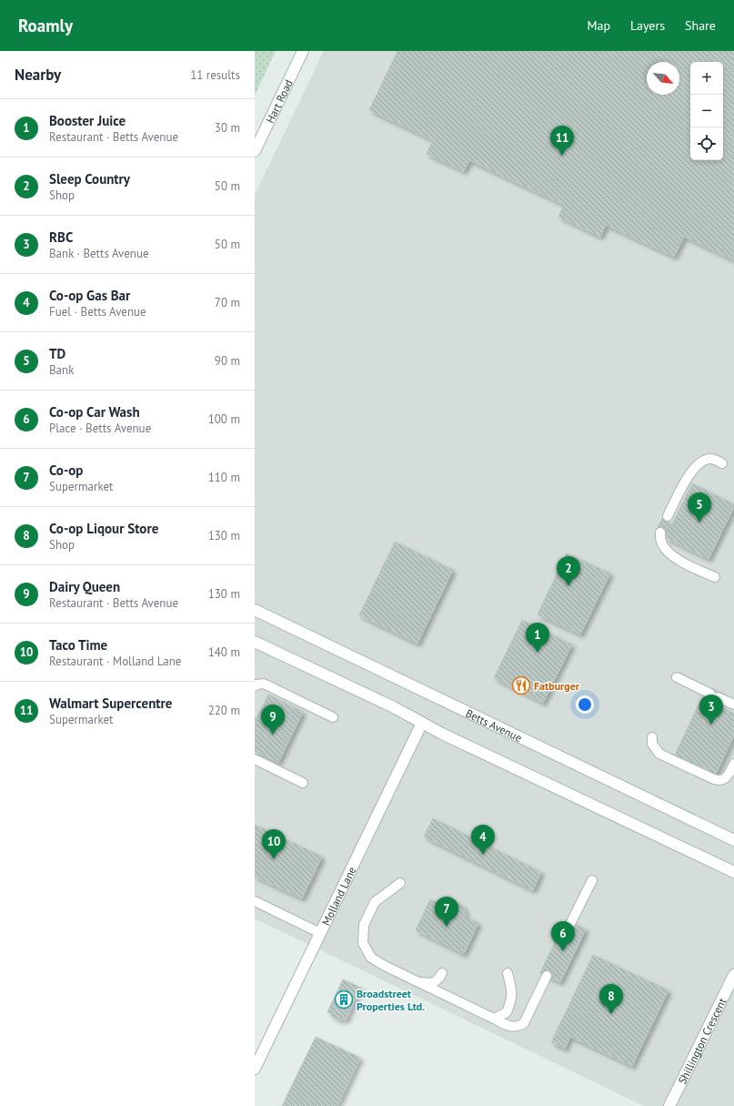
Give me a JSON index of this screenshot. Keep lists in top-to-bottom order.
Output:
{
  "streets": {
    "main road": [
      "Hart Road",
      "Betts Avenue",
      "Molland Lane",
      "Shillington Crescent"
    ]
  },
  "places": {
    "restaurant": ["Fatburger"],
    "building": ["Broadstreet Properties Ltd."]
  },
  "north": "bottom right",
  "page": {
    "header": "Roamly",
    "nav": ["Map", "Layers", "Share"],
    "heading": ["Nearby", "11 results"],
    "map_buttons": ["+", "−"],
    "list": [
      {
        "mark": "1",
        "name": "Booster Juice",
        "note": "Restaurant · Betts Avenue",
        "value": "30 m"
      },
      {
        "mark": "2",
        "name": "Sleep Country",
        "note": "Shop",
        "value": "50 m"
      },
      {
        "mark": "3",
        "name": "RBC",
        "note": "Bank · Betts Avenue",
        "value": "50 m"
      },
      {
        "mark": "4",
        "name": "Co-op Gas Bar",
        "note": "Fuel · Betts Avenue",
        "value": "70 m"
      },
      {
        "mark": "5",
        "name": "TD",
        "note": "Bank",
        "value": "90 m"
      },
      {
        "mark": "6",
        "name": "Co-op Car Wash",
        "note": "Place · Betts Avenue",
        "value": "100 m"
      },
      {
        "mark": "7",
        "name": "Co-op",
        "note": "Supermarket",
        "value": "110 m"
      },
      {
        "mark": "8",
        "name": "Co-op Liqour Store",
        "note": "Shop",
        "value": "130 m"
      },
      {
        "mark": "9",
        "name": "Dairy Queen",
        "note": "Restaurant · Betts Avenue",
        "value": "130 m"
      },
      {
        "mark": "10",
        "name": "Taco Time",
        "note": "Restaurant · Molland Lane",
        "value": "140 m"
      },
      {
        "mark": "11",
        "name": "Walmart Supercentre",
        "note": "Supermarket",
        "value": "220 m"
      }
    ],
    "pins": [
      "11",
      "5",
      "2",
      "1",
      "3",
      "9",
      "4",
      "10",
      "7",
      "6",
      "8"
    ]
  }
}
